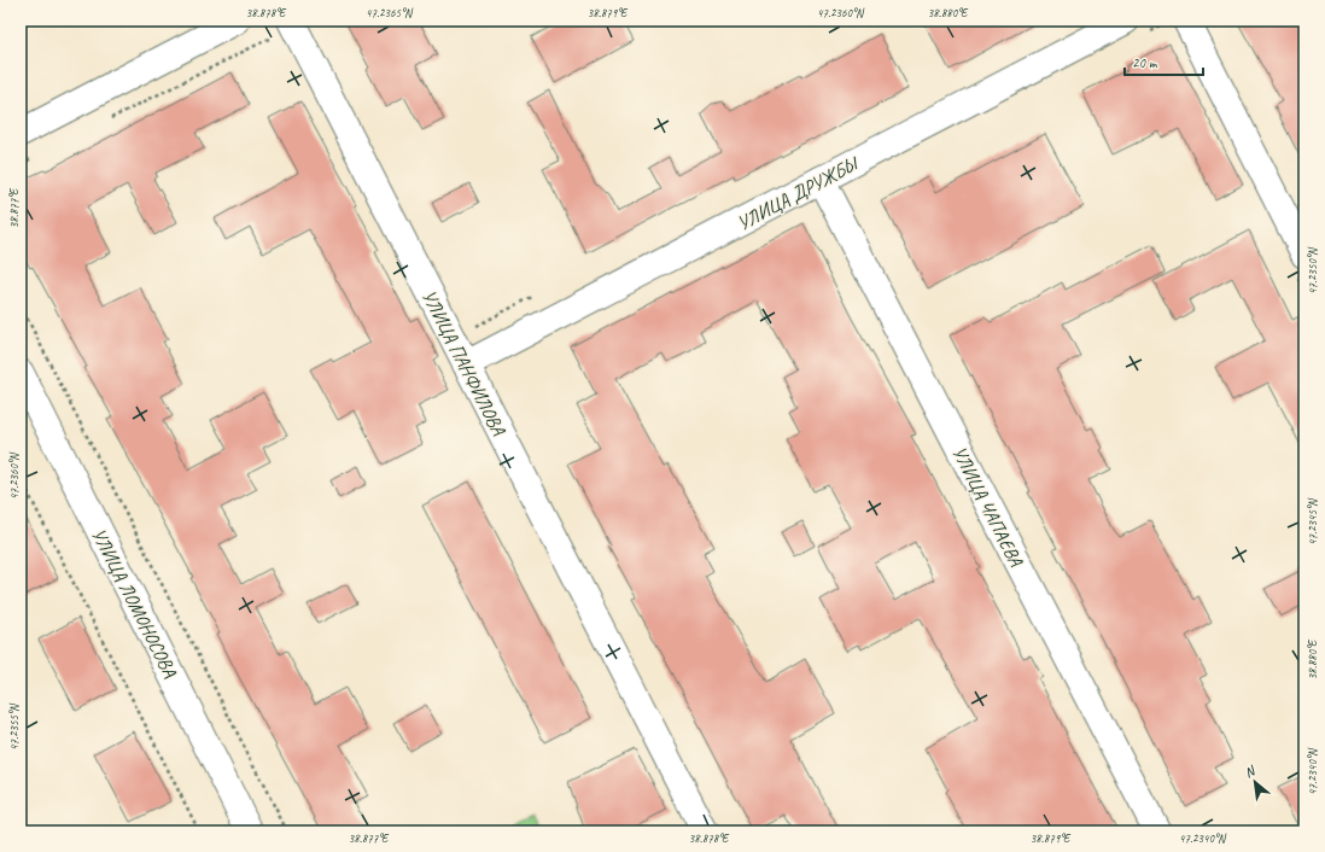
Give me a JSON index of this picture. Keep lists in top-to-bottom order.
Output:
{
  "streets": {
    "street": [
      "УЛИЦА ДРУЖБЫ",
      "УЛИЦА ПАНФИЛОВА",
      "УЛИЦА ЧАПАЕВА",
      "УЛИЦА ЛОМОНОСОВА"
    ]
  },
  "crossings": [
    ["УЛИЦА ДРУЖБЫ", "УЛИЦА ПАНФИЛОВА"],
    ["УЛИЦА ДРУЖБЫ", "УЛИЦА ЧАПАЕВА"]
  ],
  "scale_bar": "20 m",
  "north": "top left",
  "coordinates": [
    "38.878°E",
    "47.2365°N",
    "38.879°E",
    "47.2360°N",
    "38.880°E",
    "38.877°E",
    "47.2350°N",
    "47.2345°N",
    "47.2355°N",
    "47.2340°N"
  ]
}
